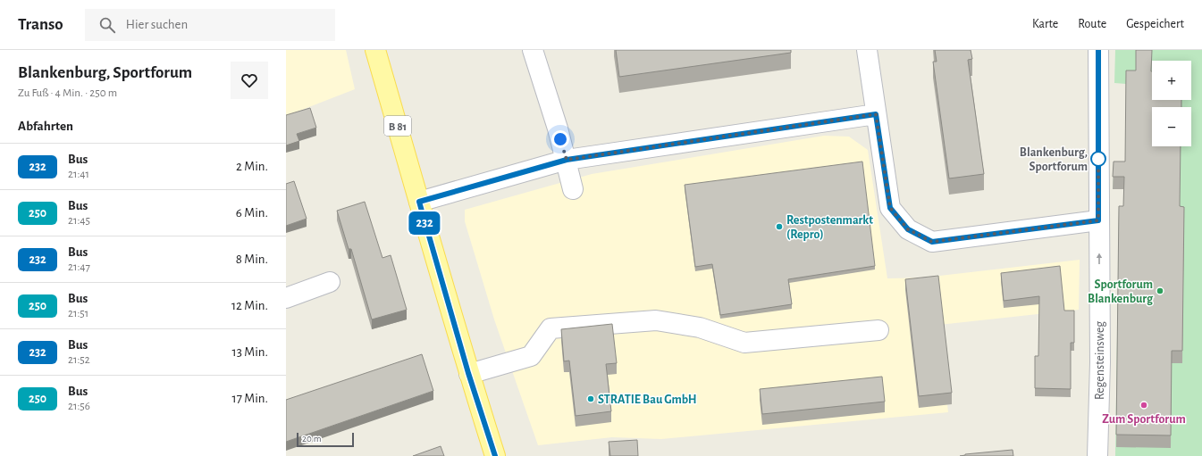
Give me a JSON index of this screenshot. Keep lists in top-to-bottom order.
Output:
{
  "streets": {
    "main road": ["B 81"],
    "street": ["Regensteinsweg"]
  },
  "one_way": ["Regensteinsweg"],
  "places": [
    "Blankenburg, Sportforum",
    "Restpostenmarkt (Repro)",
    "Sportforum Blankenburg",
    "STRATIE Bau GmbH",
    "Zum Sportforum"
  ],
  "lines": ["bus line 232"],
  "scale_bar": "20 m",
  "page": {
    "header": "Transo",
    "search": "Hier suchen",
    "nav": ["Karte", "Route", "Gespeichert"],
    "heading": [
      ["Blankenburg, Sportforum", "Zu Fuß · 4 Min. · 250 m"],
      "Abfahrten"
    ],
    "on_map": "232",
    "map_buttons": ["+", "−"],
    "list": [
      {
        "mark": "232",
        "name": "Bus",
        "note": "21:41",
        "value": "2 Min."
      },
      {
        "mark": "250",
        "name": "Bus",
        "note": "21:45",
        "value": "6 Min."
      },
      {
        "mark": "232",
        "name": "Bus",
        "note": "21:47",
        "value": "8 Min."
      },
      {
        "mark": "250",
        "name": "Bus",
        "note": "21:51",
        "value": "12 Min."
      },
      {
        "mark": "232",
        "name": "Bus",
        "note": "21:52",
        "value": "13 Min."
      },
      {
        "mark": "250",
        "name": "Bus",
        "note": "21:56",
        "value": "17 Min."
      }
    ],
    "scale": "20 m"
  }
}
